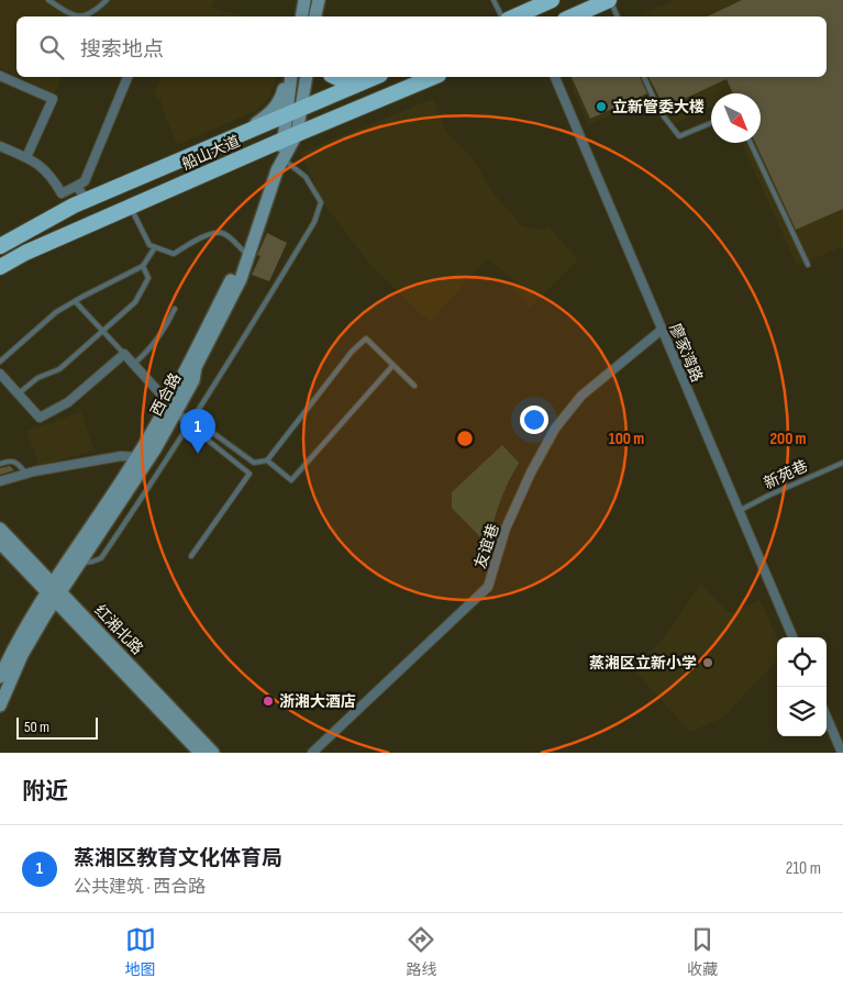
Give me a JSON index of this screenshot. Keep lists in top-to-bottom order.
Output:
{
  "streets": {
    "highway": ["船山大道"],
    "main road": ["西合路", "红湘北路"],
    "street": ["廖家湾路", "友谊巷"],
    "lane": ["新苑巷"]
  },
  "crossings": [
    ["船山大道", "西合路"],
    ["廖家湾路", "新苑巷"],
    ["廖家湾路", "友谊巷"],
    ["西合路", "红湘北路"]
  ],
  "places": ["立新管委大楼", "蒸湘区立新小学", "浙湘大酒店"],
  "scale_bar": "50 m",
  "north": "bottom right",
  "page": {
    "search": "搜索地点",
    "pins": "1",
    "scale": "50 m",
    "heading": "附近",
    "list": [
      {
        "mark": "1",
        "name": "蒸湘区教育文化体育局",
        "note": "公共建筑 · 西合路",
        "value": "210 m"
      }
    ],
    "nav": ["地图", "路线", "收藏"]
  },
  "rings": ["100 m", "200 m"]
}
